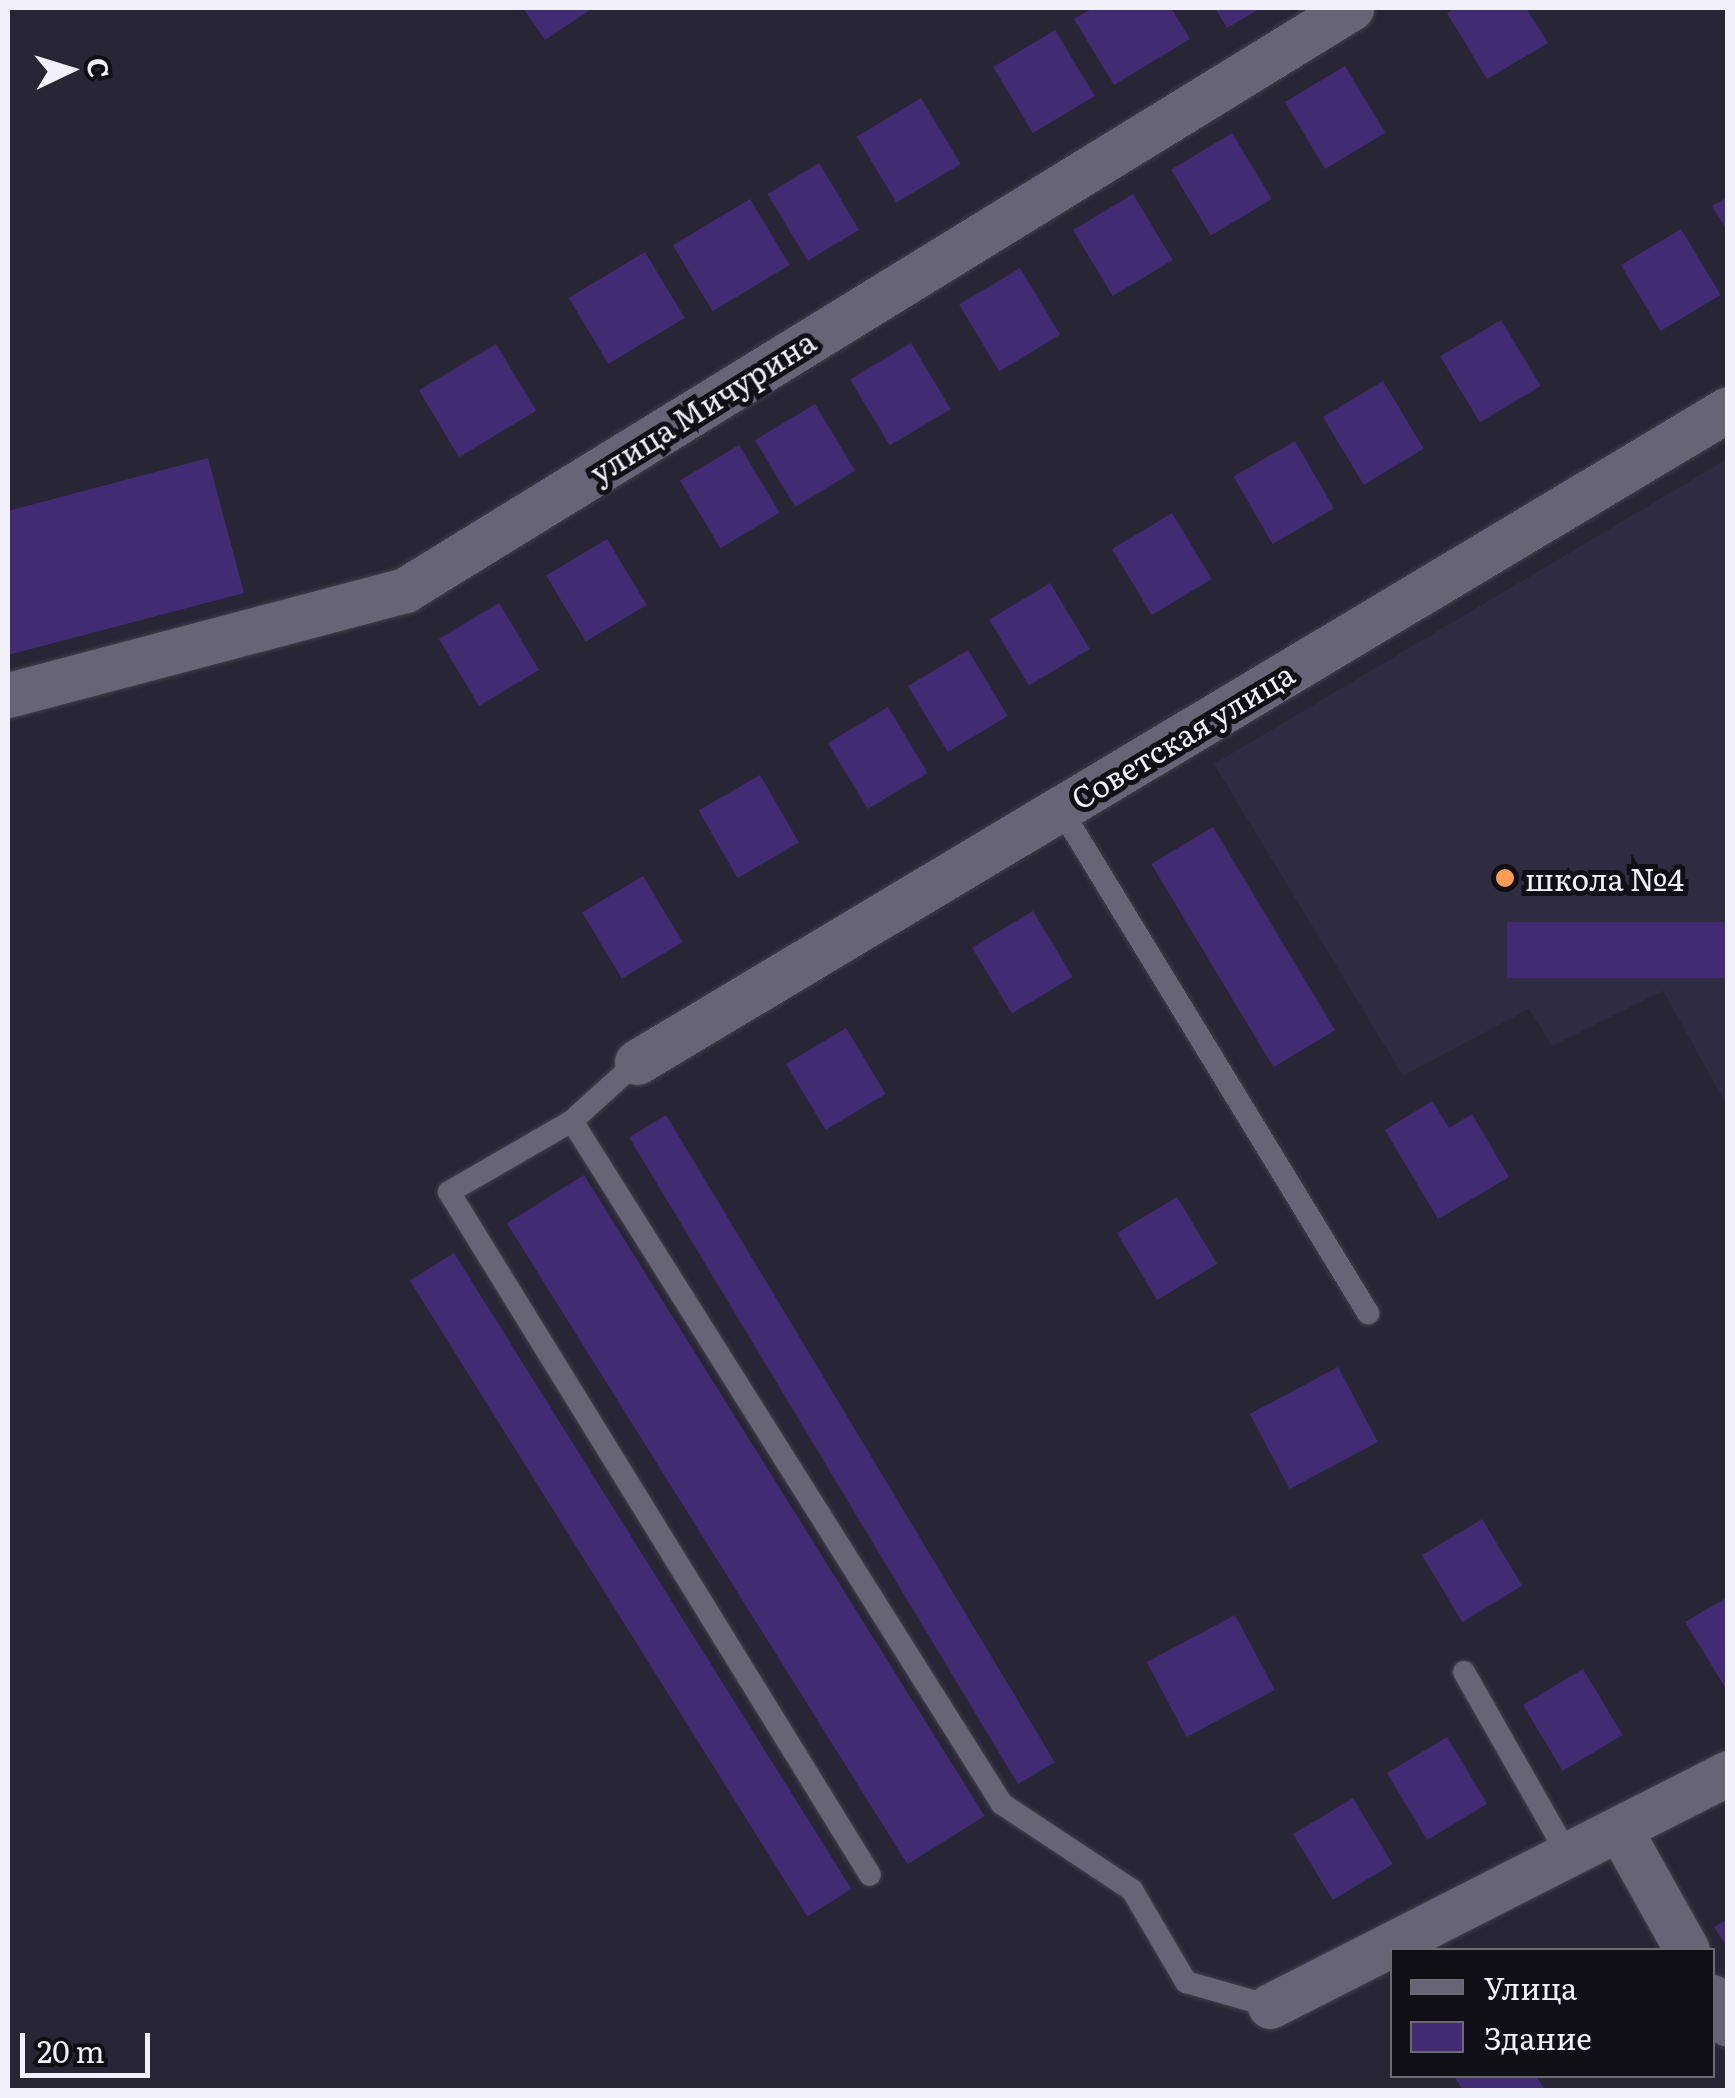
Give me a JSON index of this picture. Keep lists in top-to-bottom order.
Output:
{
  "streets": {
    "street": ["улица Мичурина", "Советская улица"]
  },
  "places": ["школа №4"],
  "legend": ["Улица", "Здание"],
  "scale_bar": "20 m",
  "north": "right"
}
